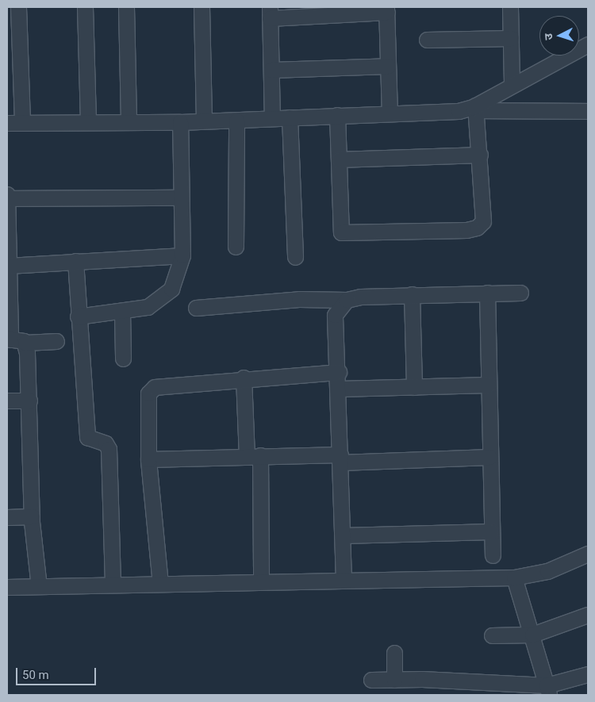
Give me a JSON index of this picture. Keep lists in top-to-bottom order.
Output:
{
  "scale_bar": "50 m",
  "north": "left"
}
